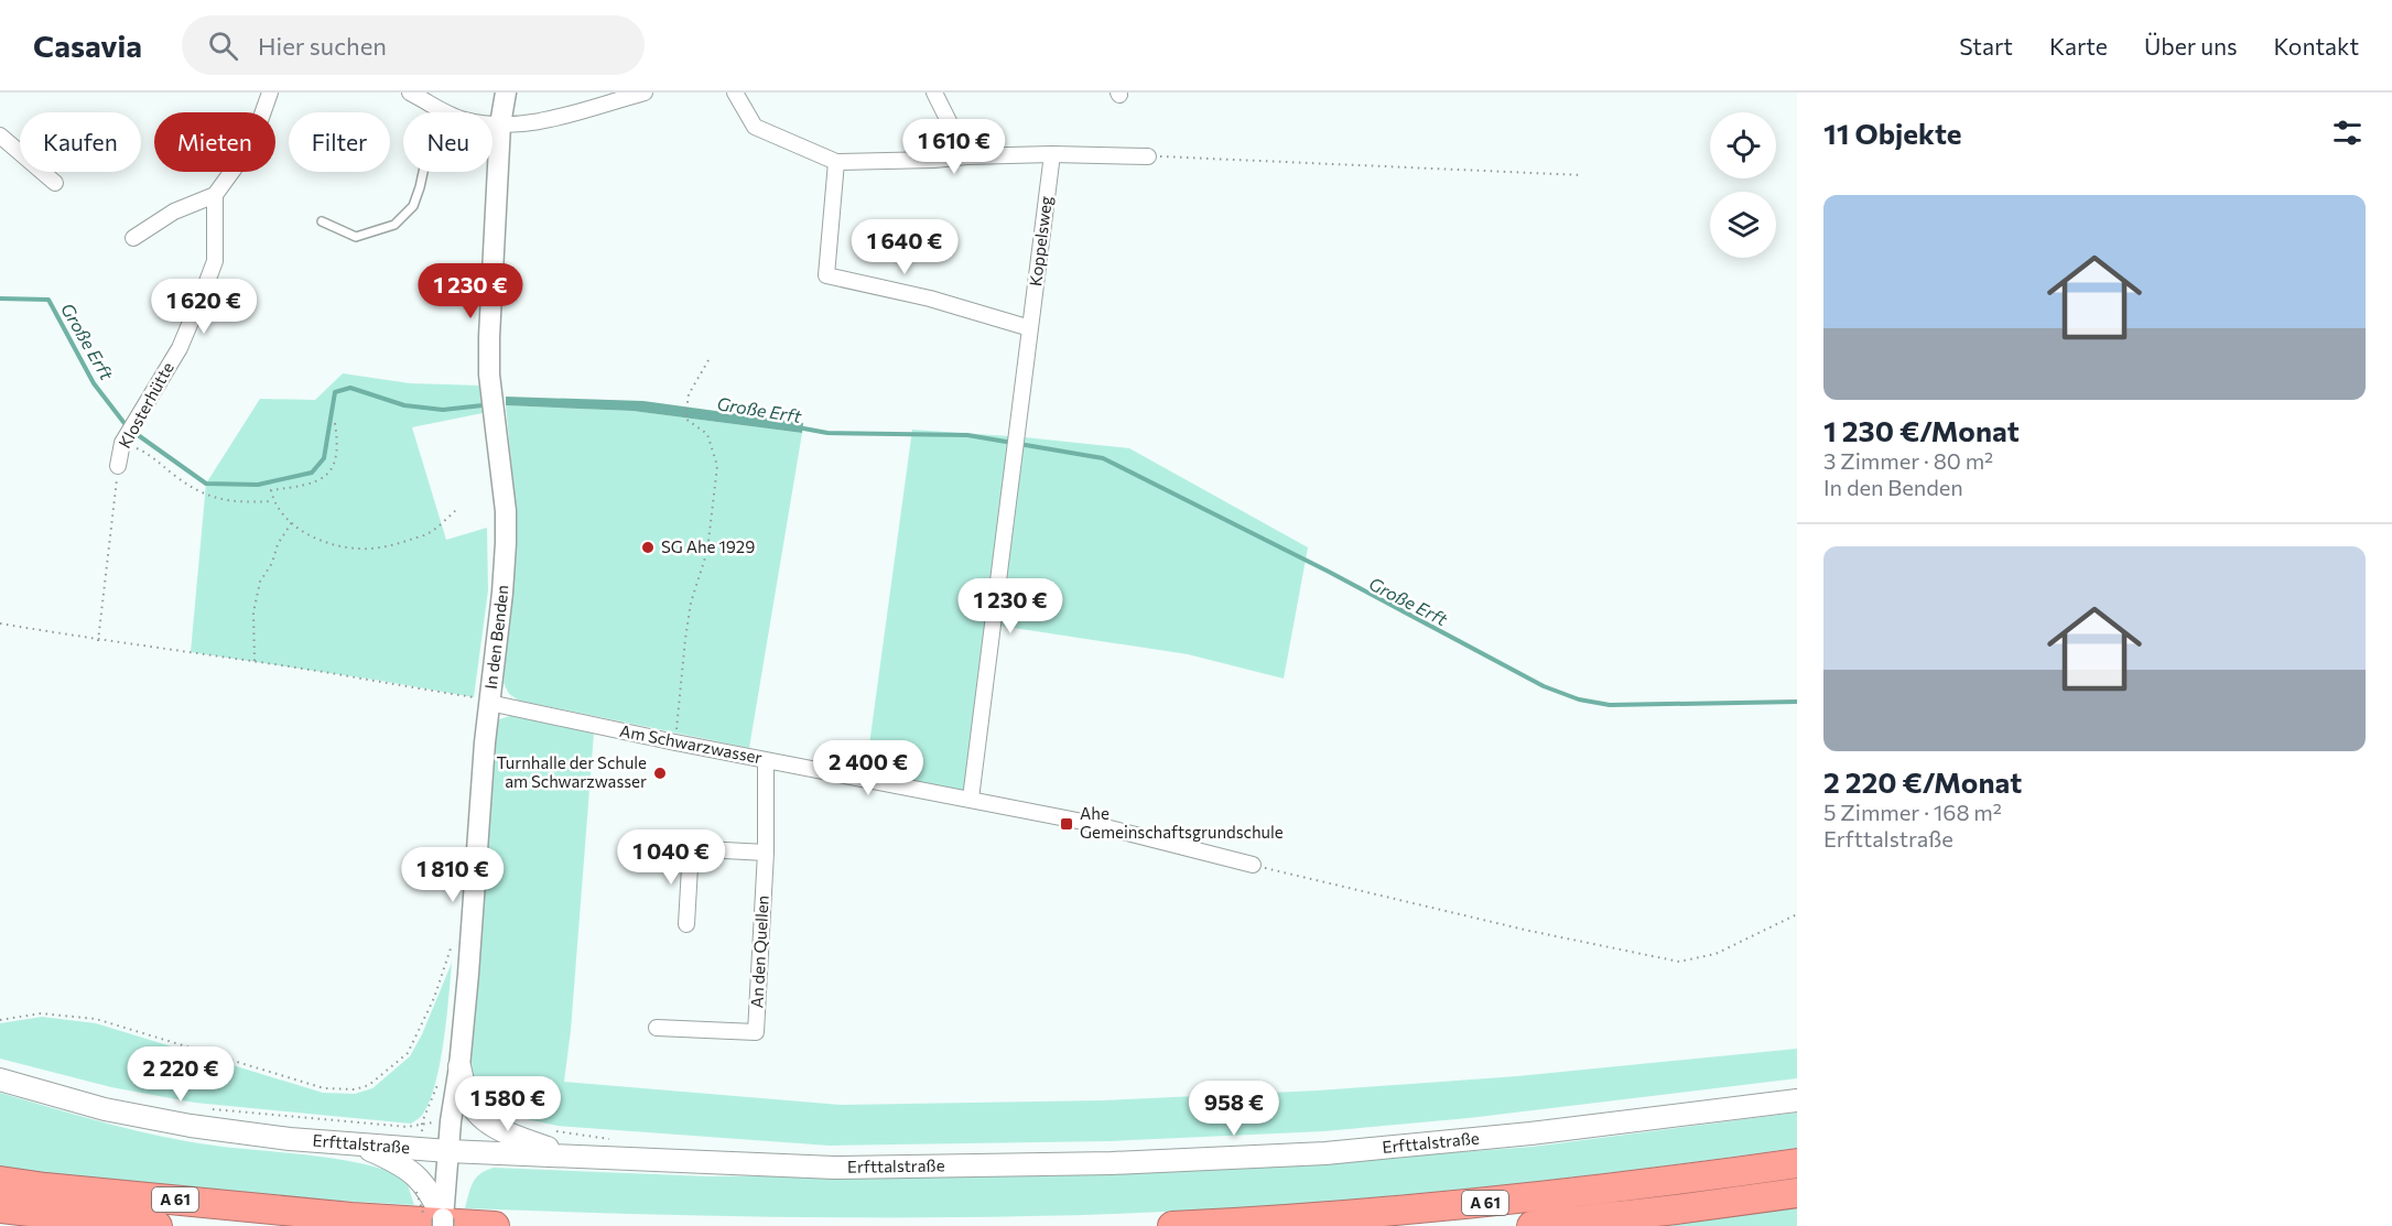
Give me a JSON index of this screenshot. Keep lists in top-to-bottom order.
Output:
{
  "streets": {
    "highway": ["A 61"],
    "main road": ["Erfttalstraße"],
    "street": [
      "Koppelsweg",
      "Klosterhütte",
      "In den Benden",
      "Am Schwarzwasser",
      "An den Quellen"
    ]
  },
  "crossings": [
    ["Koppelsweg", "Am Schwarzwasser"],
    ["In den Benden", "Am Schwarzwasser"],
    ["In den Benden", "Erfttalstraße"],
    ["Am Schwarzwasser", "An den Quellen"]
  ],
  "water": ["Große Erft"],
  "places": {
    "other": ["SG Ahe 1929", "Turnhalle der Schule am Schwarzwasser"],
    "transit": ["Ahe Gemeinschaftsgrundschule"]
  },
  "page": {
    "header": "Casavia",
    "search": "Hier suchen",
    "nav": [
      "Start",
      "Karte",
      "Über uns",
      "Kontakt"
    ],
    "heading": "11 Objekte",
    "chip": [
      "Kaufen",
      "Mieten",
      "Filter",
      "Neu"
    ],
    "price": [
      "1 610 €",
      "1 640 €",
      "1 230 €",
      "1 620 €",
      "1 230 €",
      "2 400 €",
      "1 040 €",
      "1 810 €",
      "2 220 €",
      "1 580 €",
      "958 €"
    ],
    "list": [
      {
        "name": "1 230 €/Monat",
        "note": "3 Zimmer · 80 m² · In den Benden"
      },
      {
        "name": "2 220 €/Monat",
        "note": "5 Zimmer · 168 m² · Erfttalstraße"
      }
    ]
  }
}
